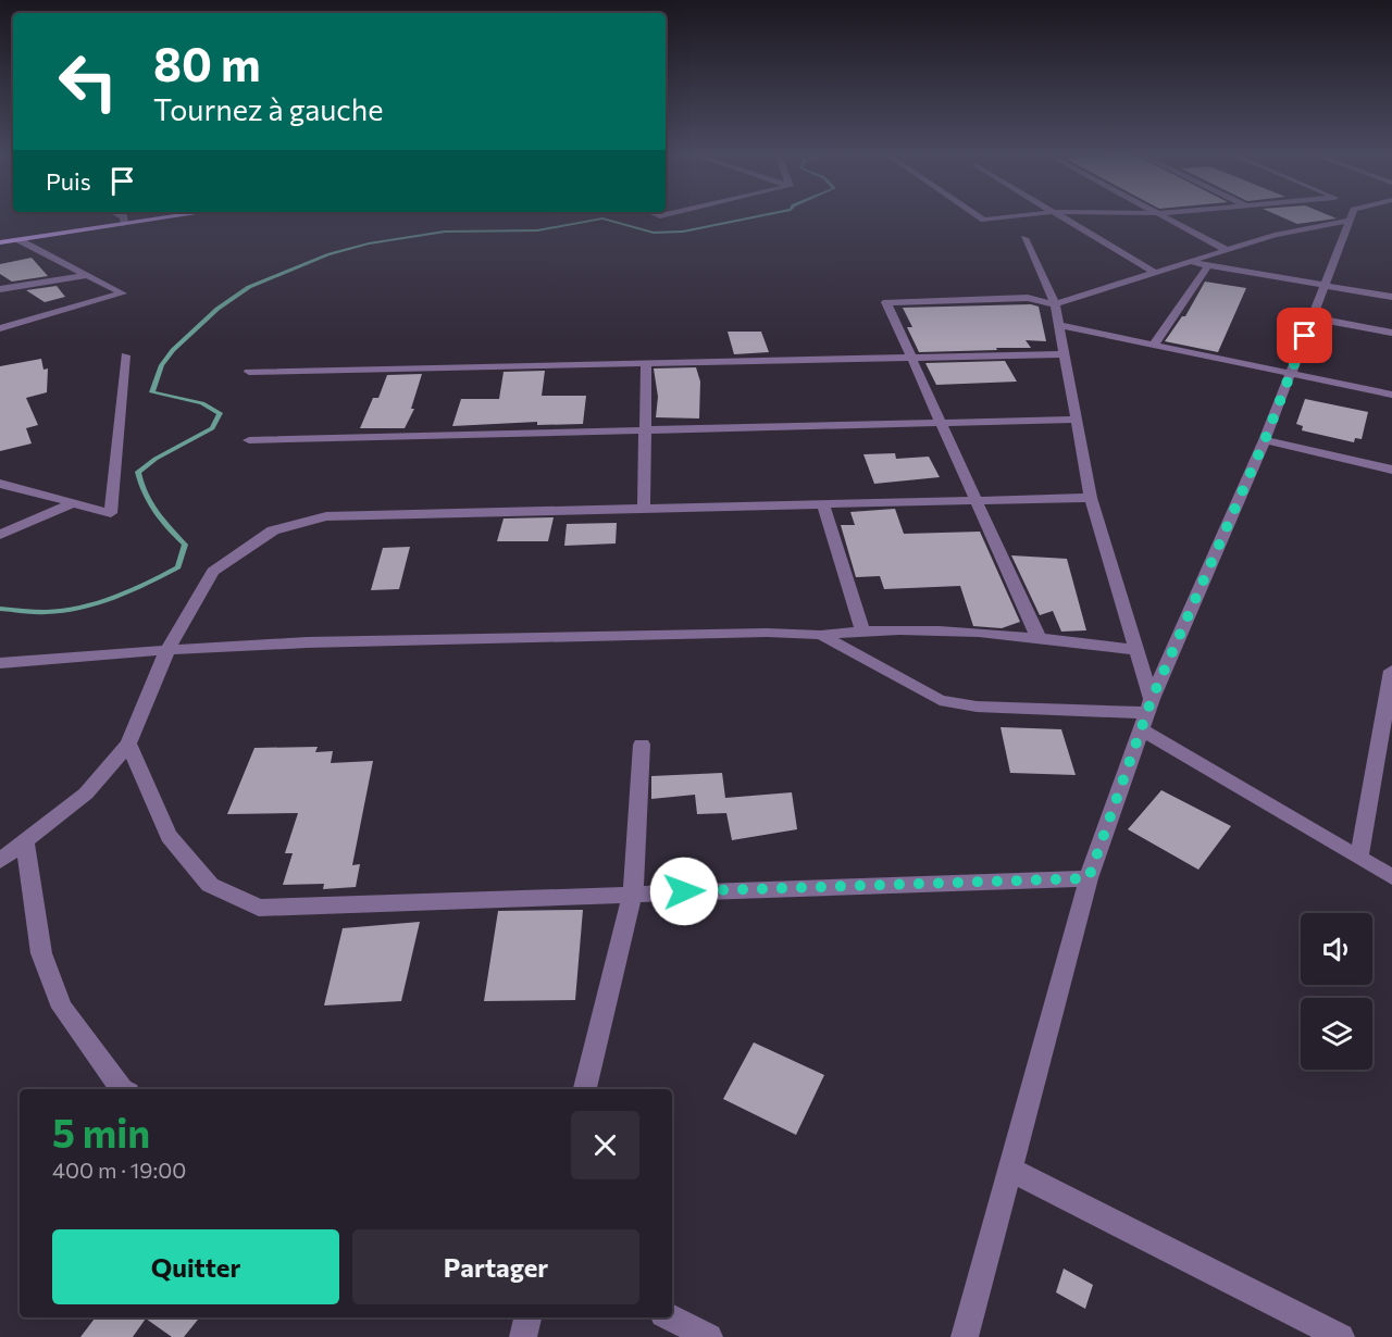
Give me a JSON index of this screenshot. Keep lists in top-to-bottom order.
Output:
{
  "page": {
    "turn": ["80 m", "Tournez à gauche"],
    "then": "Puis",
    "heading": ["5 min", "400 m · 19:00"],
    "buttons": ["Quitter", "Partager"]
  }
}
